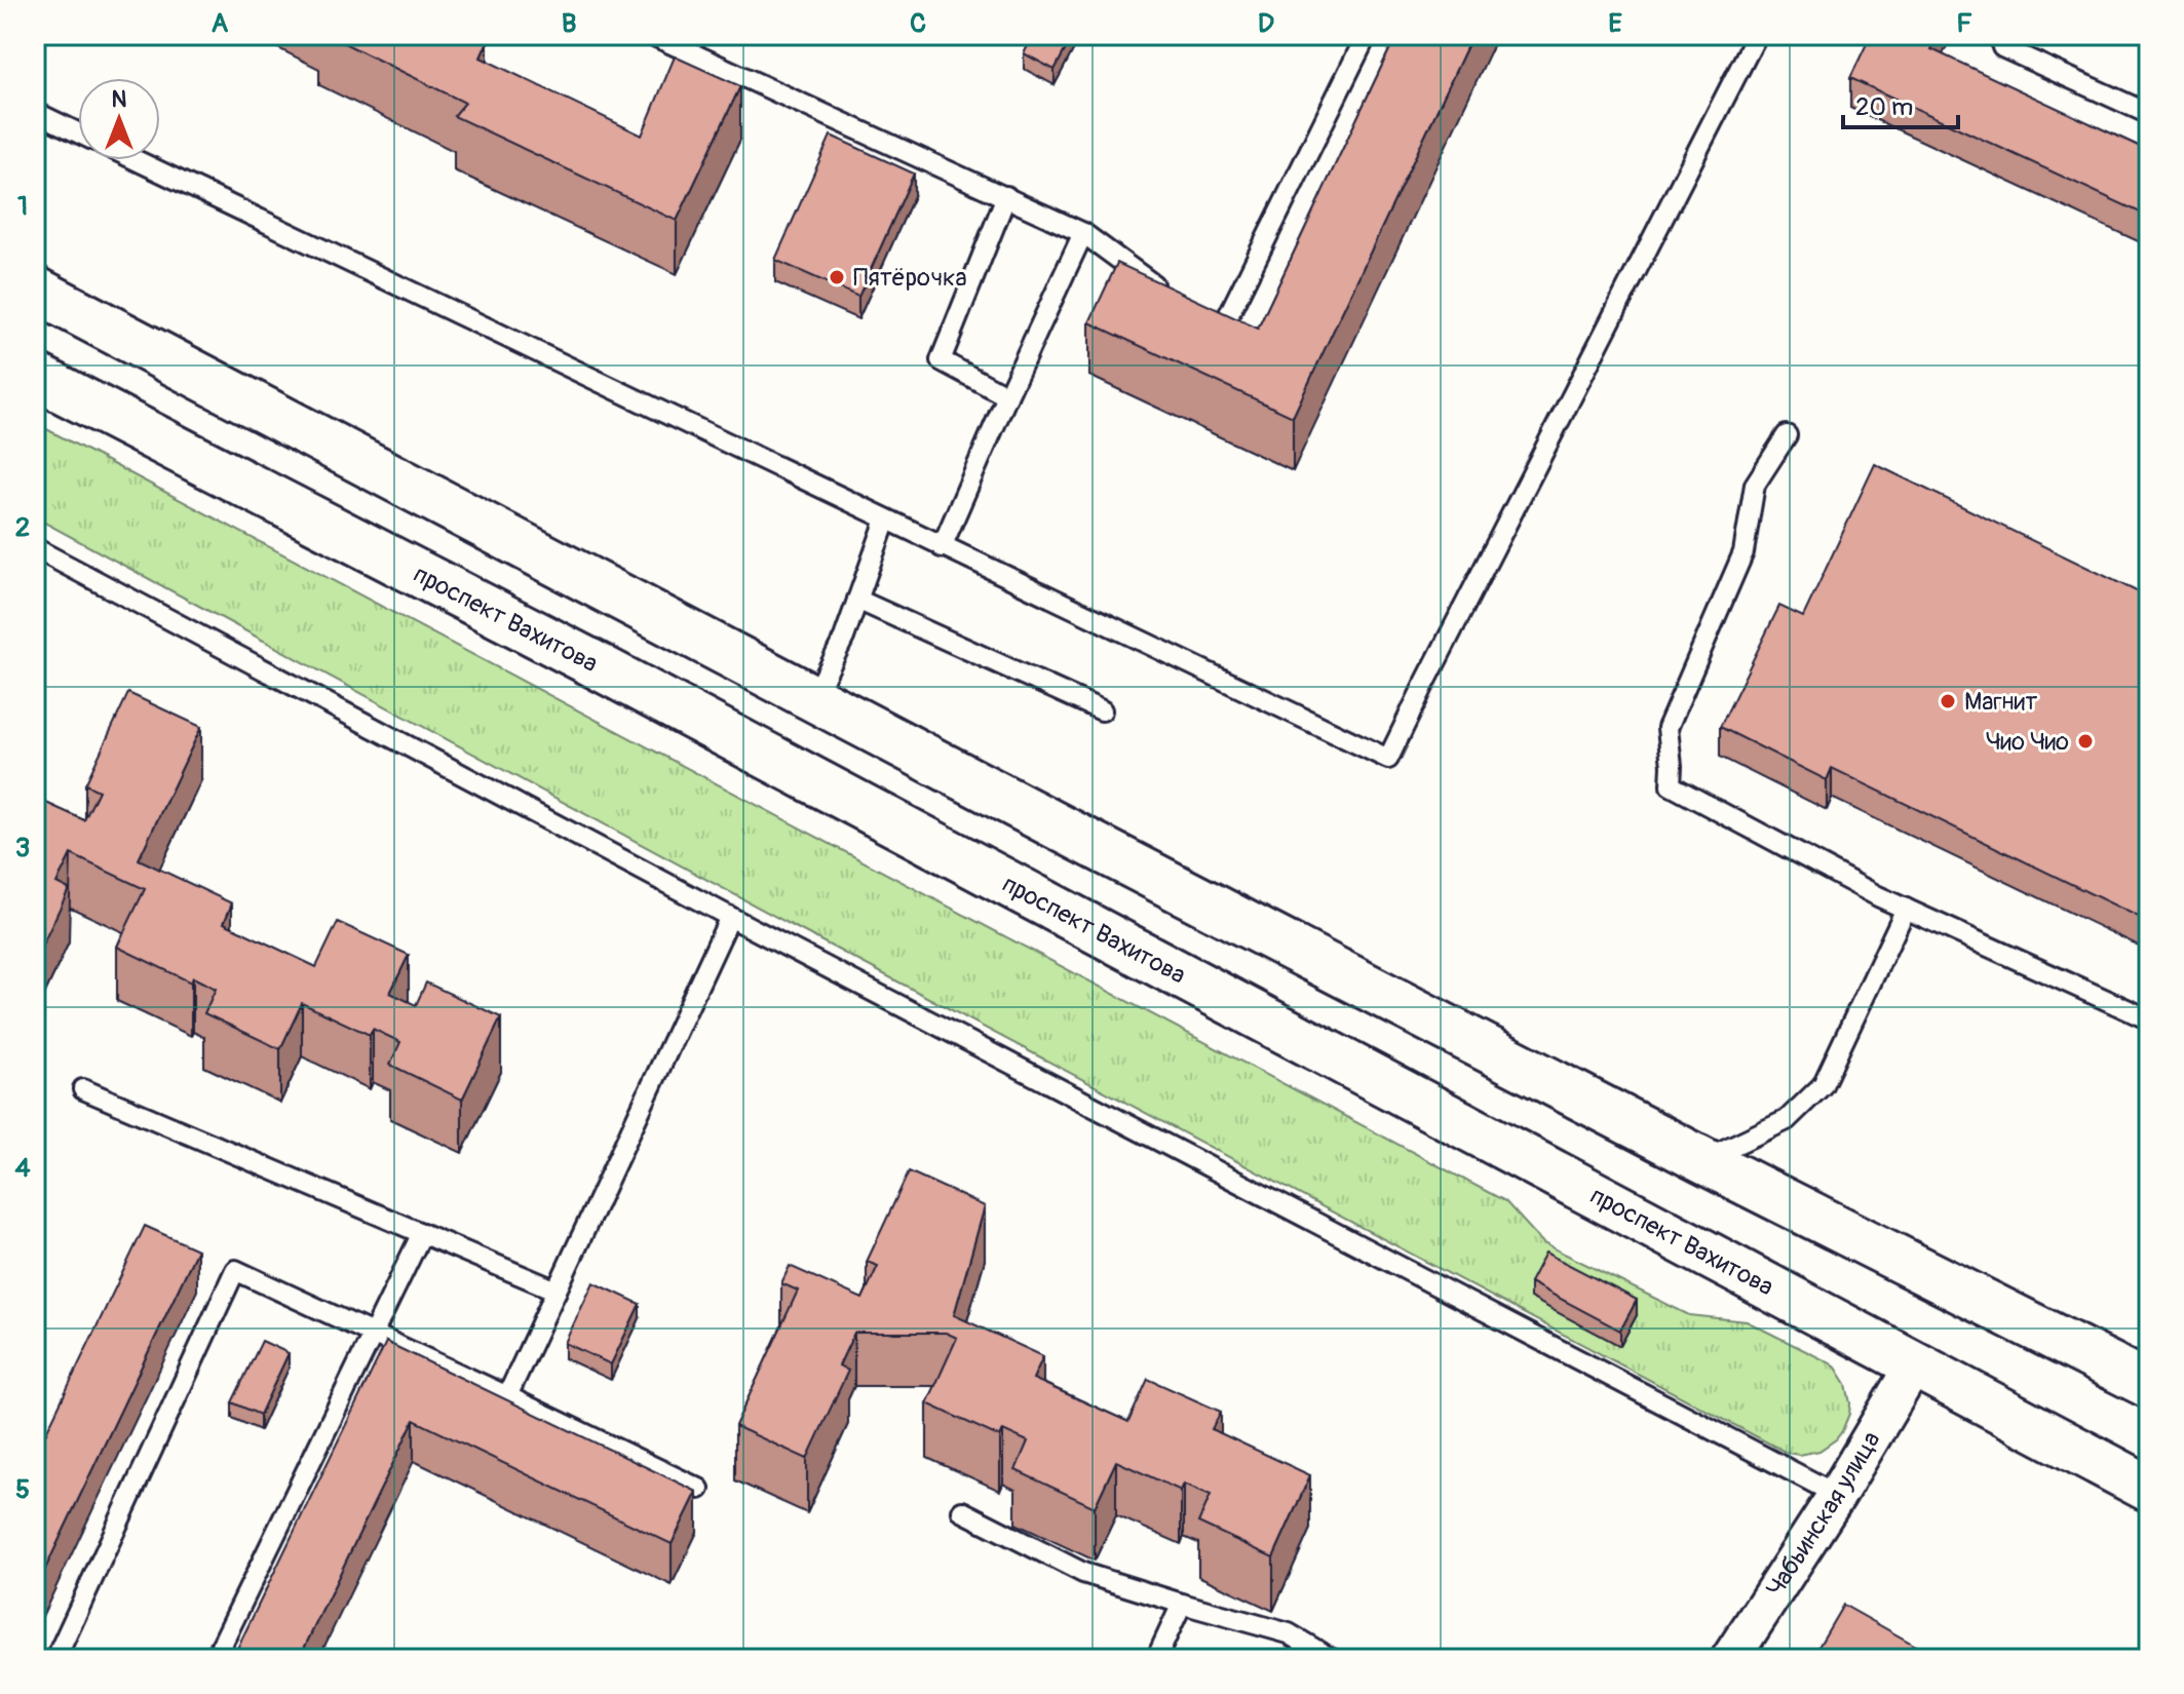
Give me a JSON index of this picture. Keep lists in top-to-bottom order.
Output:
{
  "streets": {
    "main road": ["проспект Вахитова"],
    "street": ["Чабьинская улица"]
  },
  "crossings": [
    ["проспект Вахитова", "Чабьинская улица"]
  ],
  "places": ["Пятёрочка", "Магнит", "Чио Чио"],
  "scale_bar": "20 m",
  "north": "top",
  "grid": {
    "columns": [
      "A",
      "B",
      "C",
      "D",
      "E",
      "F"
    ],
    "rows": [
      "1",
      "2",
      "3",
      "4",
      "5"
    ]
  }
}
